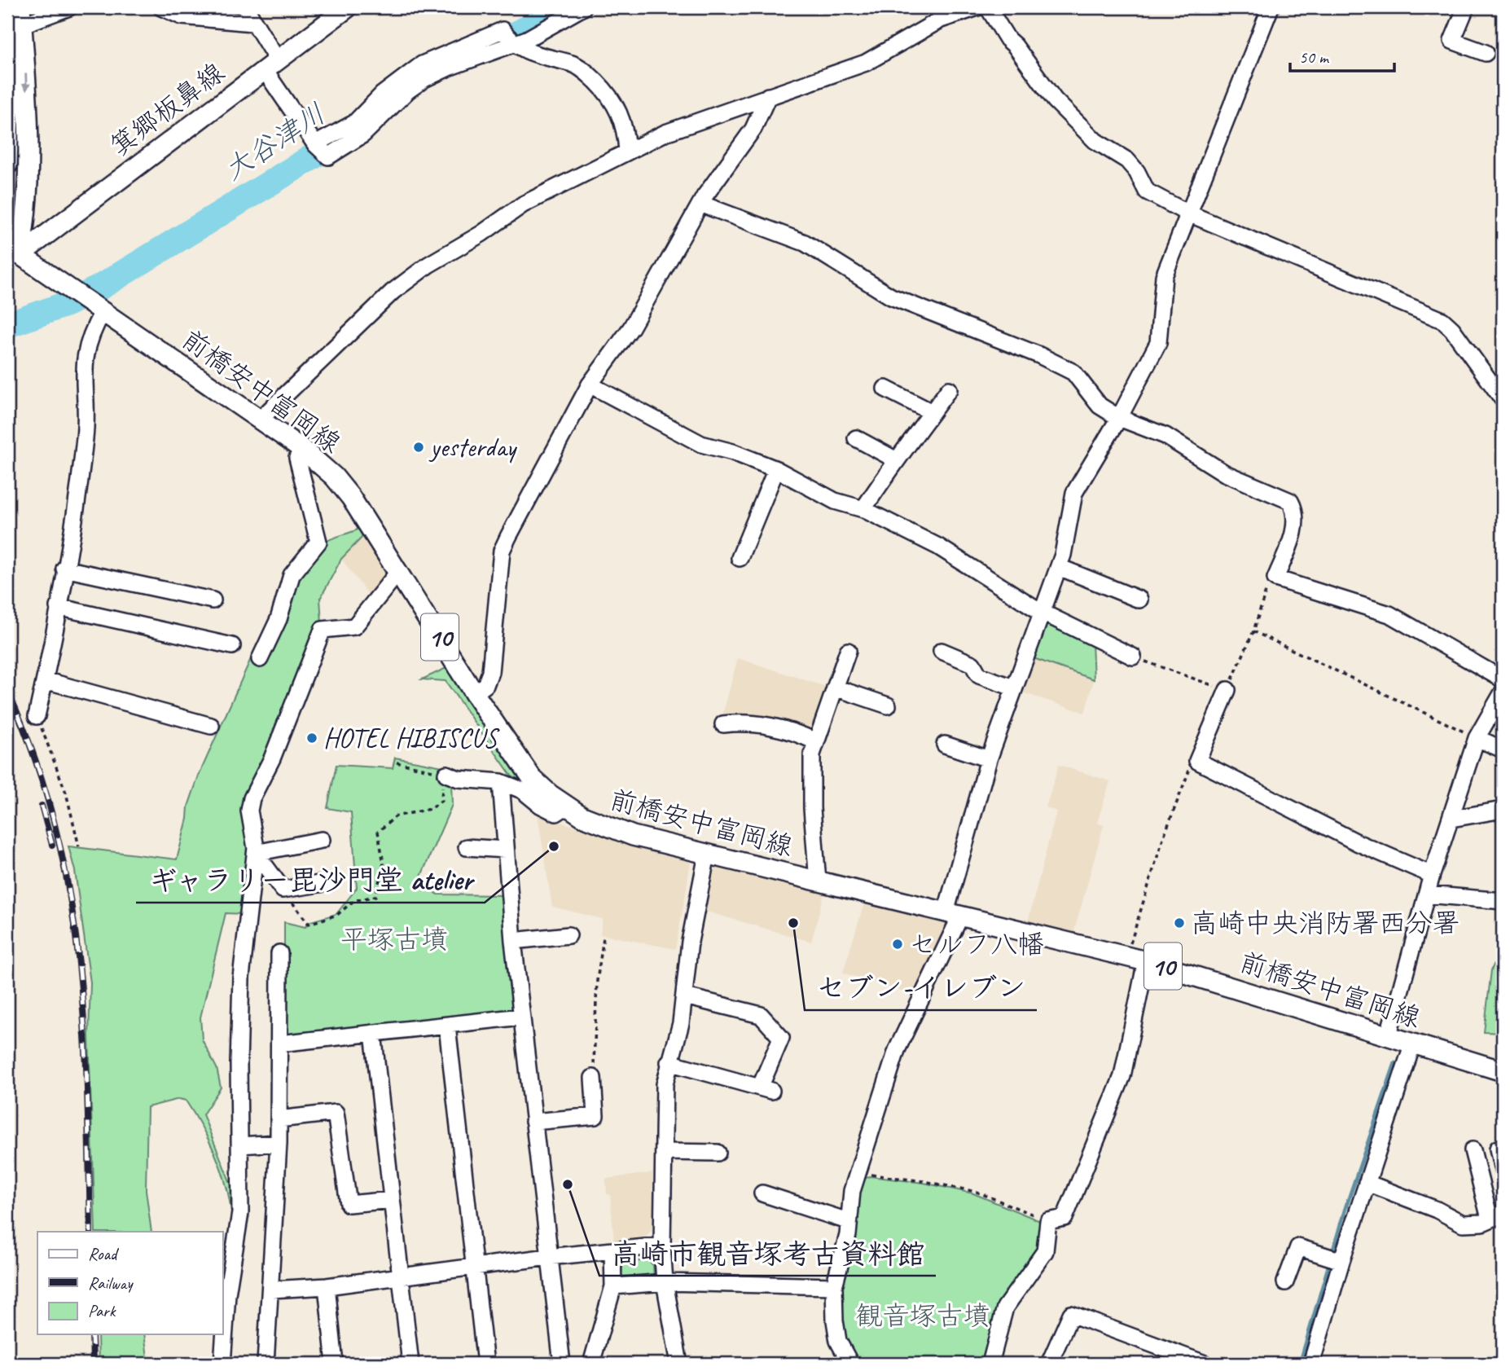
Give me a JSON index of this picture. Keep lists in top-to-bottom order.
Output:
{
  "streets": {
    "main road": ["箕郷板鼻線", "前橋安中富岡線", "10"]
  },
  "crossings": [
    ["箕郷板鼻線", "前橋安中富岡線"]
  ],
  "water": ["大谷津川"],
  "parks": ["平塚古墳", "観音塚古墳"],
  "places": [
    "yesterday",
    "HOTEL HIBISCUS",
    "ギャラリー毘沙門堂 atelier",
    "セブン-イレブン",
    "高崎中央消防署西分署",
    "セルフ八幡",
    "高崎市観音塚考古資料館"
  ],
  "legend": ["Road", "Railway", "Park"],
  "scale_bar": "50 m"
}
